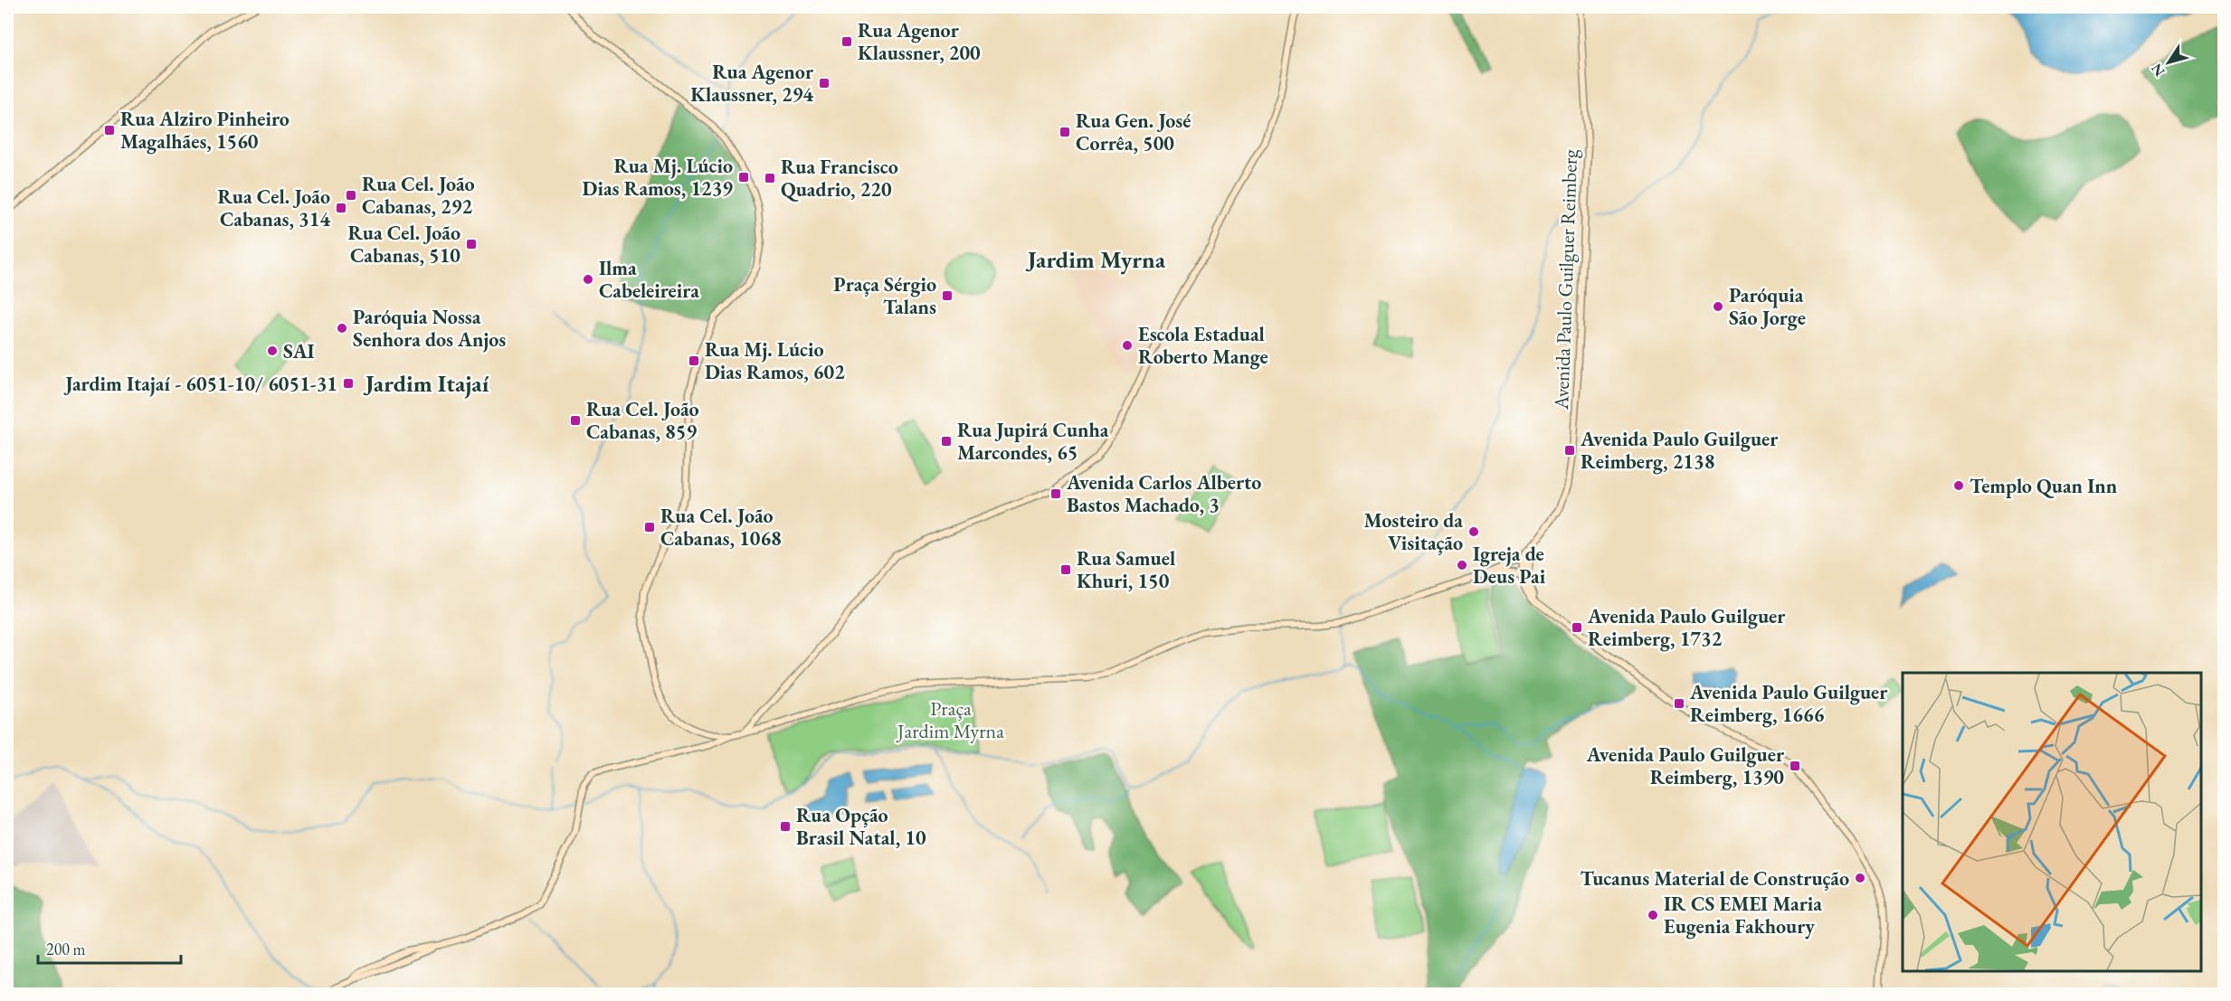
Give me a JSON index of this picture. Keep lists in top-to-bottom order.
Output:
{
  "streets": {
    "main road": ["Avenida Paulo Guilguer Reimberg"]
  },
  "districts": ["Jardim Myrna", "Jardim Itajaí"],
  "parks": ["Praça Jardim Myrna"],
  "places": {
    "transit": [
      "Rua Agenor Klaussner, 200",
      "Rua Agenor Klaussner, 294",
      "Rua Alziro Pinheiro Magalhães, 1560",
      "Rua Gen. José Corrêa, 500",
      "Rua Mj. Lúcio Dias Ramos, 1239",
      "Rua Francisco Quadrio, 220",
      "Rua Cel. João Cabanas, 292",
      "Rua Cel. João Cabanas, 314",
      "Rua Cel. João Cabanas, 510",
      "Praça Sérgio Talans",
      "Rua Mj. Lúcio Dias Ramos, 602",
      "Jardim Itajaí - 6051-10/ 6051-31",
      "Rua Cel. João Cabanas, 859",
      "Rua Jupirá Cunha Marcondes, 65",
      "Avenida Paulo Guilguer Reimberg, 2138",
      "Avenida Carlos Alberto Bastos Machado, 3",
      "Rua Cel. João Cabanas, 1068",
      "Rua Samuel Khuri, 150",
      "Avenida Paulo Guilguer Reimberg, 1732",
      "Avenida Paulo Guilguer Reimberg, 1666",
      "Avenida Paulo Guilguer Reimberg, 1390",
      "Rua Opção Brasil Natal, 10"
    ],
    "other": [
      "Ilma Cabeleireira",
      "Paróquia São Jorge",
      "Paróquia Nossa Senhora dos Anjos",
      "Escola Estadual Roberto Mange",
      "SAI",
      "Templo Quan Inn",
      "Mosteiro da Visitação",
      "Igreja de Deus Pai",
      "Tucanus Material de Construção",
      "IR CS EMEI Maria Eugenia Fakhoury"
    ]
  },
  "scale_bar": "200 m",
  "north": "bottom left"
}
